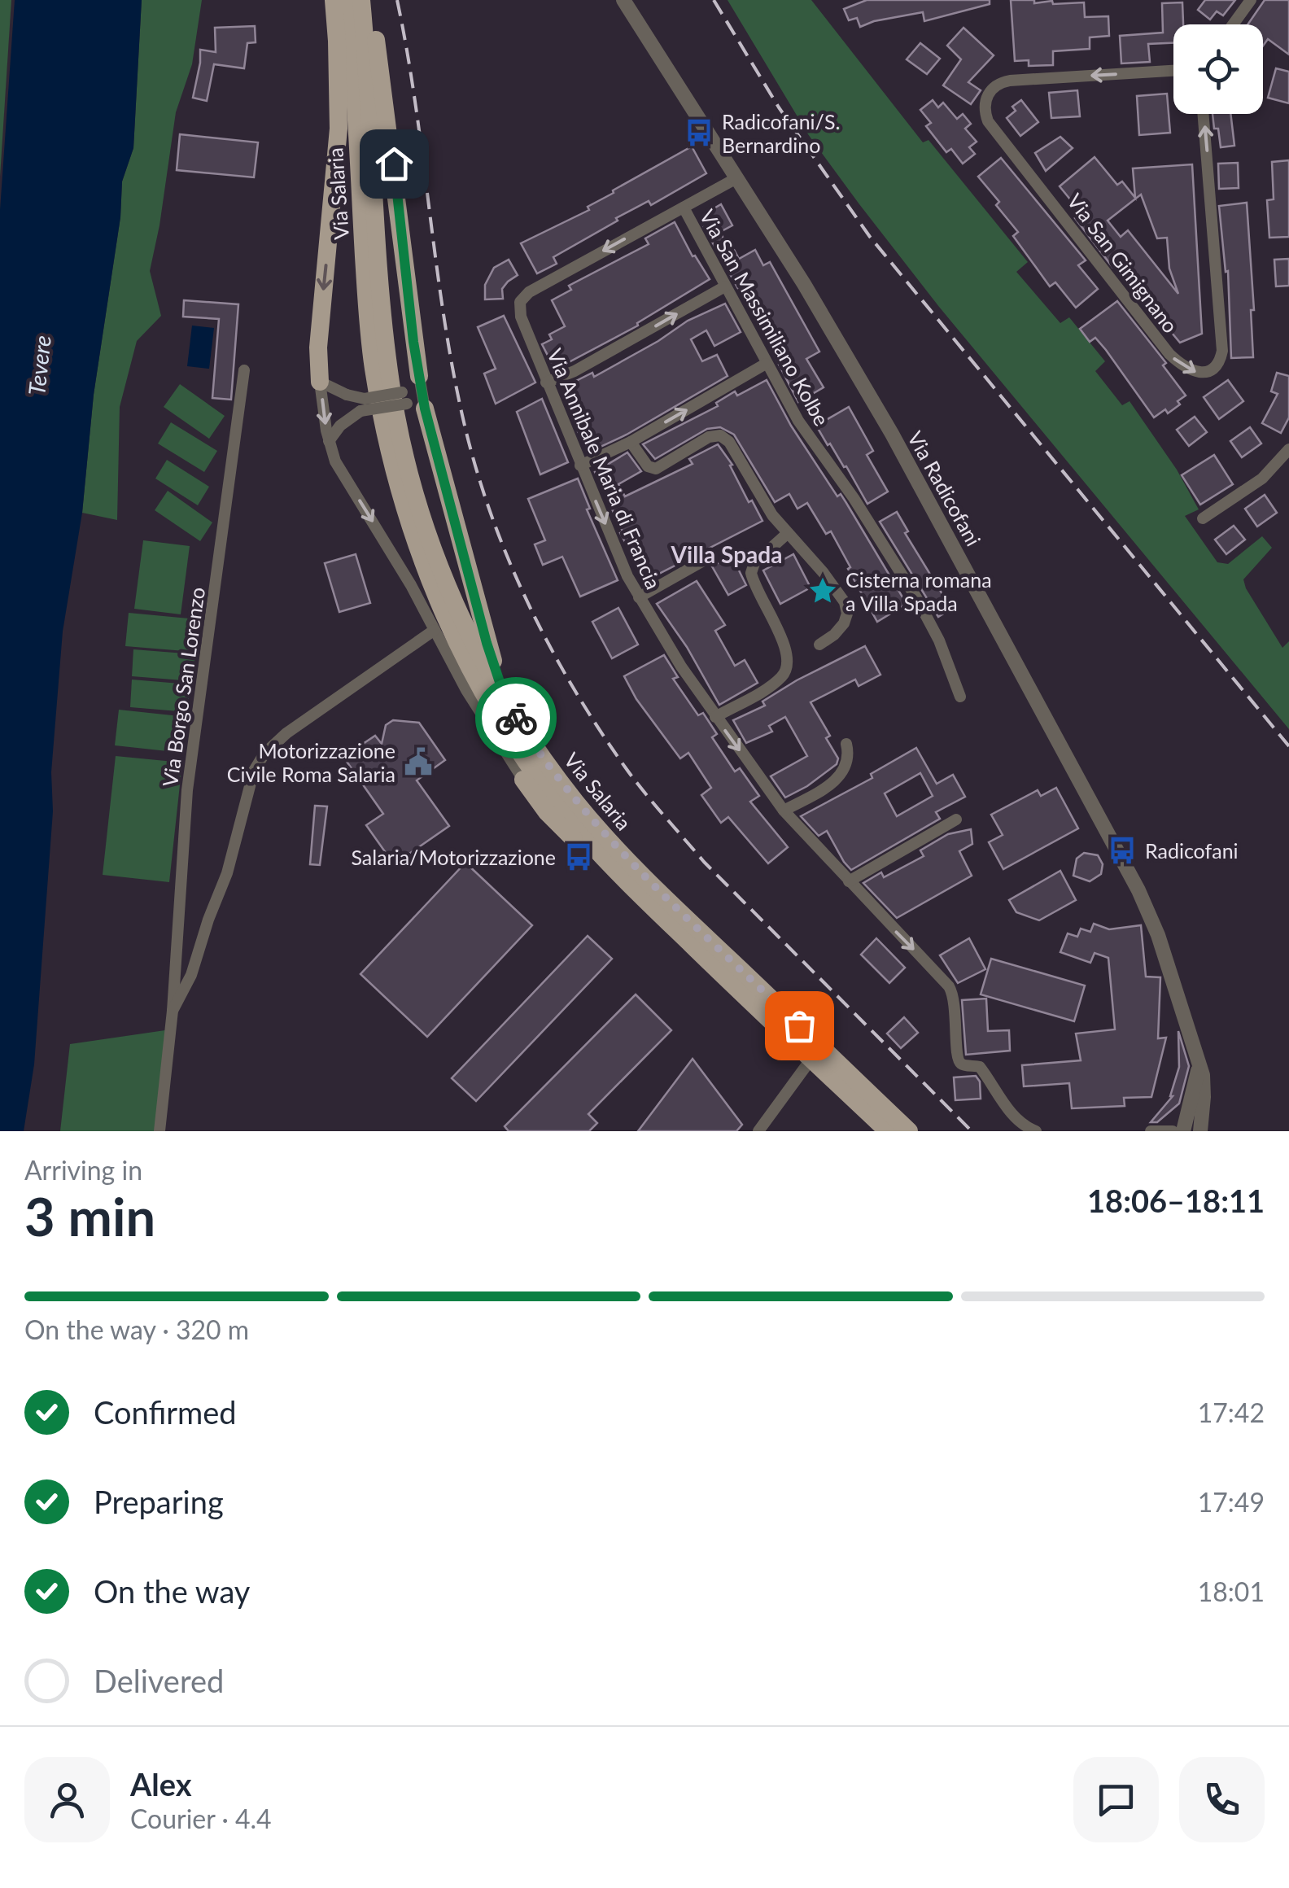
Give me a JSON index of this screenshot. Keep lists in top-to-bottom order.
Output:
{
  "streets": {
    "main road": ["Via Salaria"],
    "street": [
      "Via San Gimignano",
      "Via San Massimiliano Kolbe",
      "Via Annibale Maria di Francia",
      "Via Radicofani",
      "Via Borgo San Lorenzo"
    ]
  },
  "crossings": [
    ["Via San Massimiliano Kolbe", "Via Annibale Maria di Francia"]
  ],
  "districts": ["Villa Spada"],
  "water": ["Tevere"],
  "places": {
    "bus stop": ["Radicofani/S. Bernardino", "Radicofani", "Salaria/Motorizzazione"],
    "place": ["Cisterna romana a Villa Spada"],
    "public building": ["Motorizzazione Civile Roma Salaria"]
  },
  "page": {
    "heading": ["3 min", "Arriving in", "18:06–18:11"],
    "panel": ["Alex", "Courier · 4.4"],
    "bar": "On the way · 320 m",
    "list": [
      ["Confirmed", "17:42"],
      ["Preparing", "17:49"],
      ["On the way", "18:01"],
      "Delivered"
    ]
  }
}
